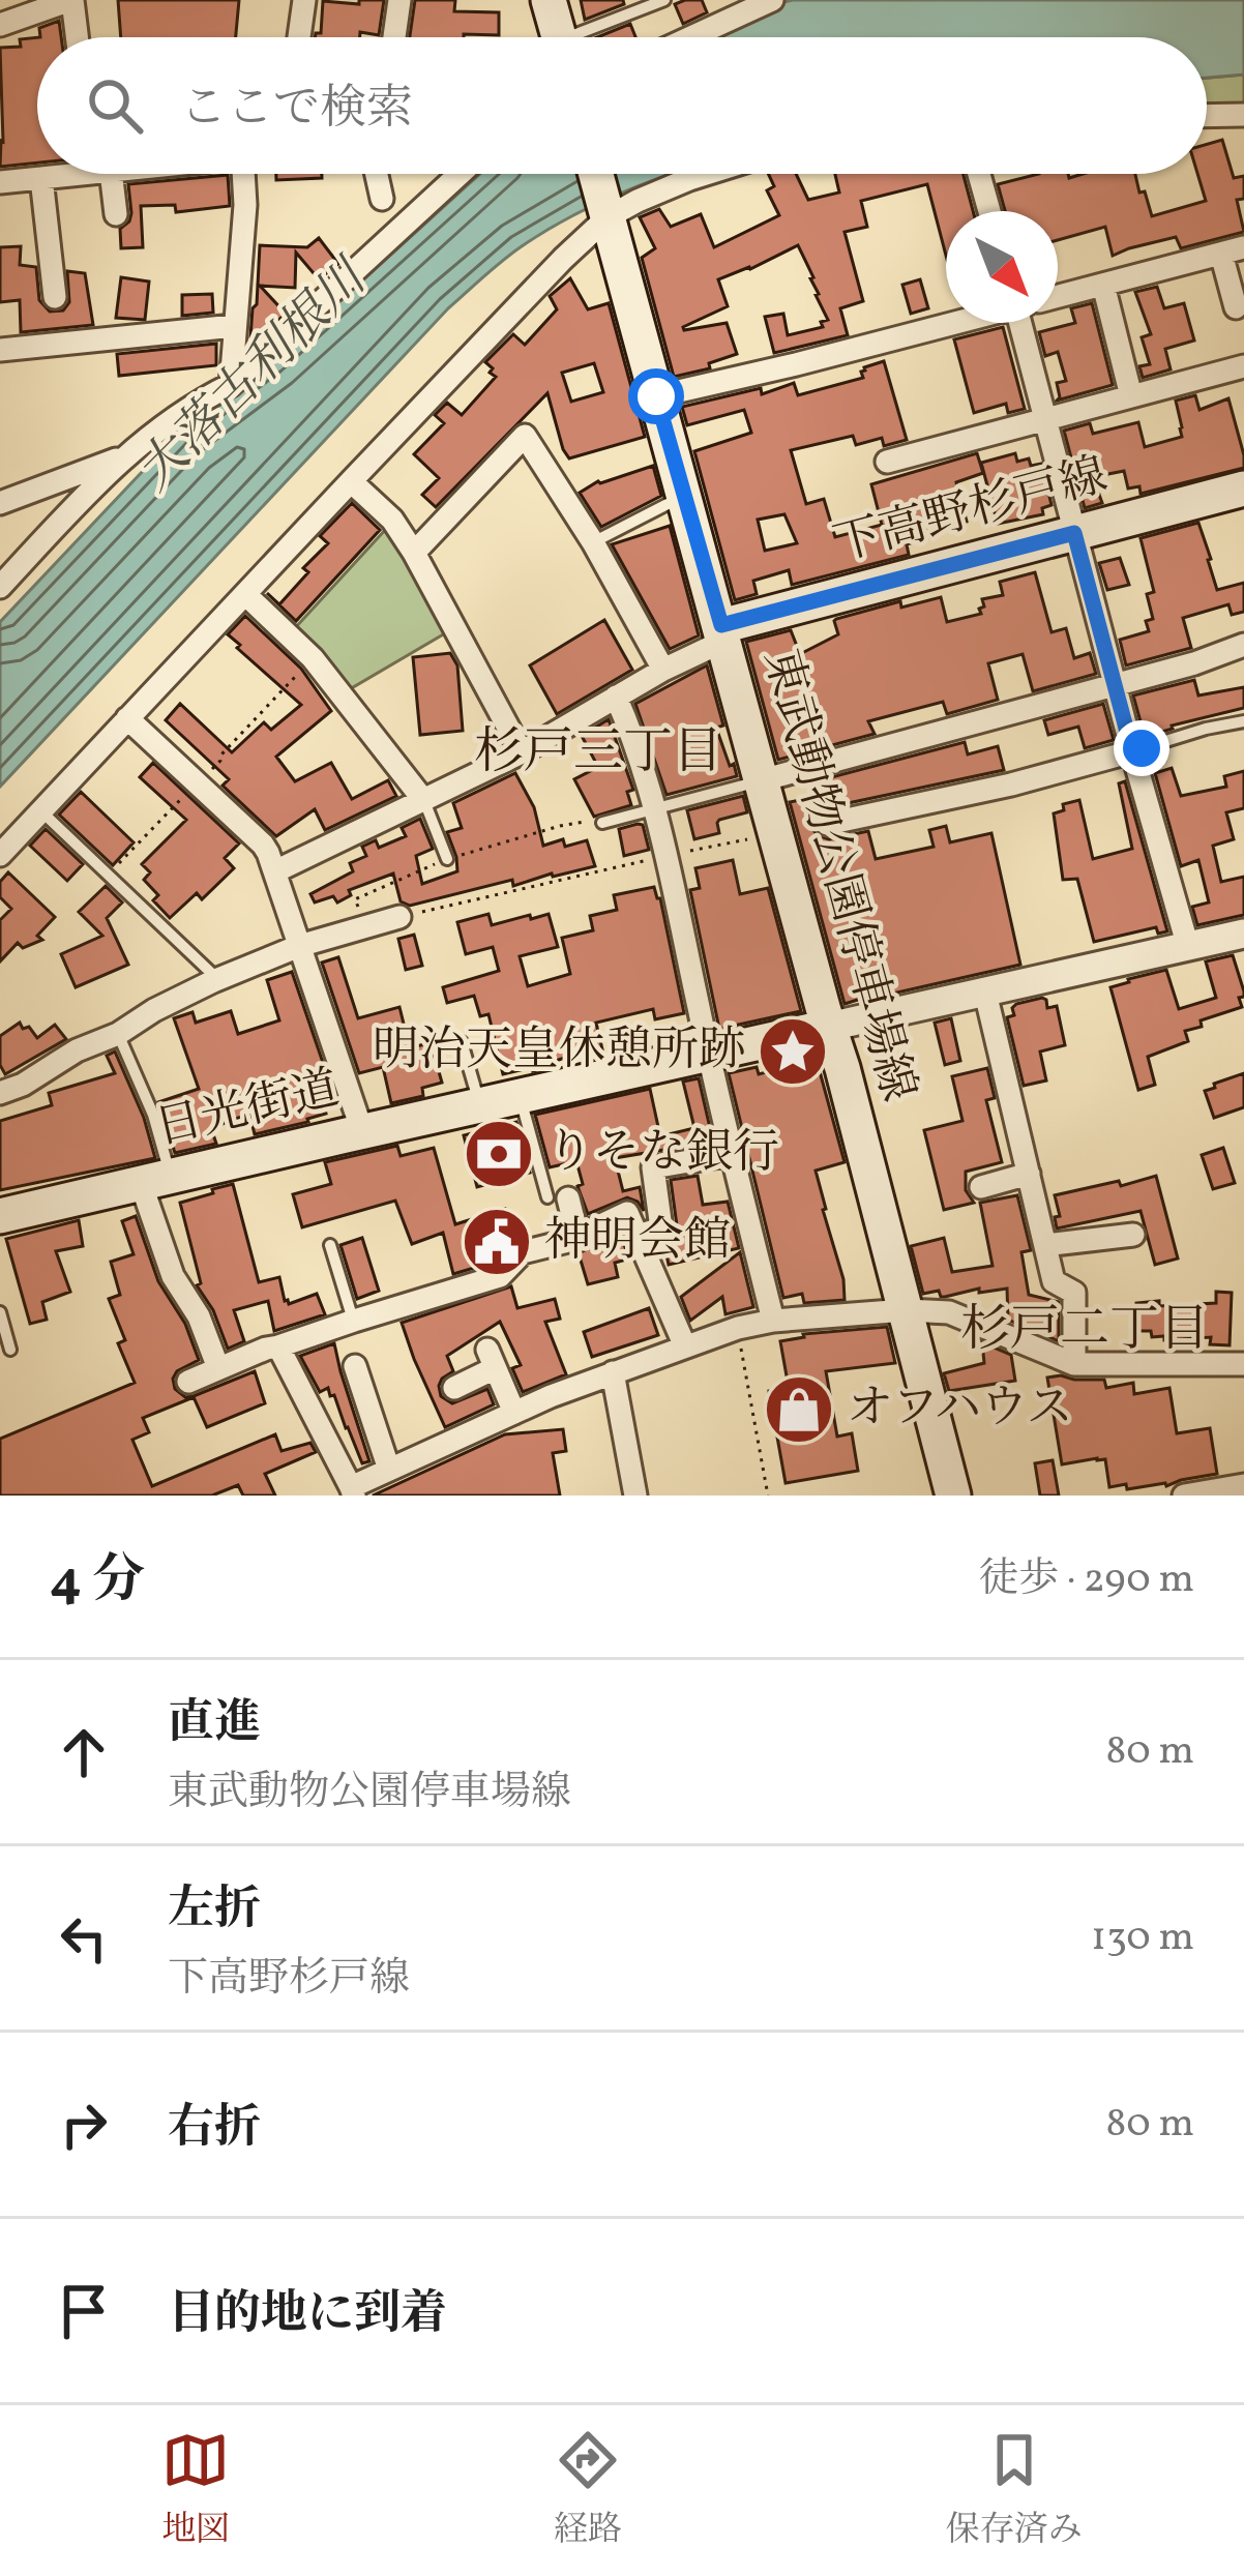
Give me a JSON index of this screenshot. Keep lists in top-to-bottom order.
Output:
{
  "streets": {
    "main road": ["下高野杉戸線", "東武動物公園停車場線", "日光街道"]
  },
  "crossings": [
    ["下高野杉戸線", "東武動物公園停車場線"],
    ["東武動物公園停車場線", "日光街道"]
  ],
  "districts": ["杉戸三丁目", "杉戸二丁目"],
  "water": ["大落古利根川"],
  "places": {
    "place": ["明治天皇休憩所跡"],
    "bank": ["りそな銀行"],
    "public building": ["神明会館"],
    "shop": ["オフハウス"]
  },
  "north": "bottom right",
  "page": {
    "search": "ここで検索",
    "heading": ["4 分", "徒歩 · 290 m"],
    "list": [
      ["直進", "東武動物公園停車場線", "80 m"],
      ["左折", "下高野杉戸線", "130 m"],
      ["右折", "80 m"],
      "目的地に到着"
    ],
    "nav": ["地図", "経路", "保存済み"]
  }
}
